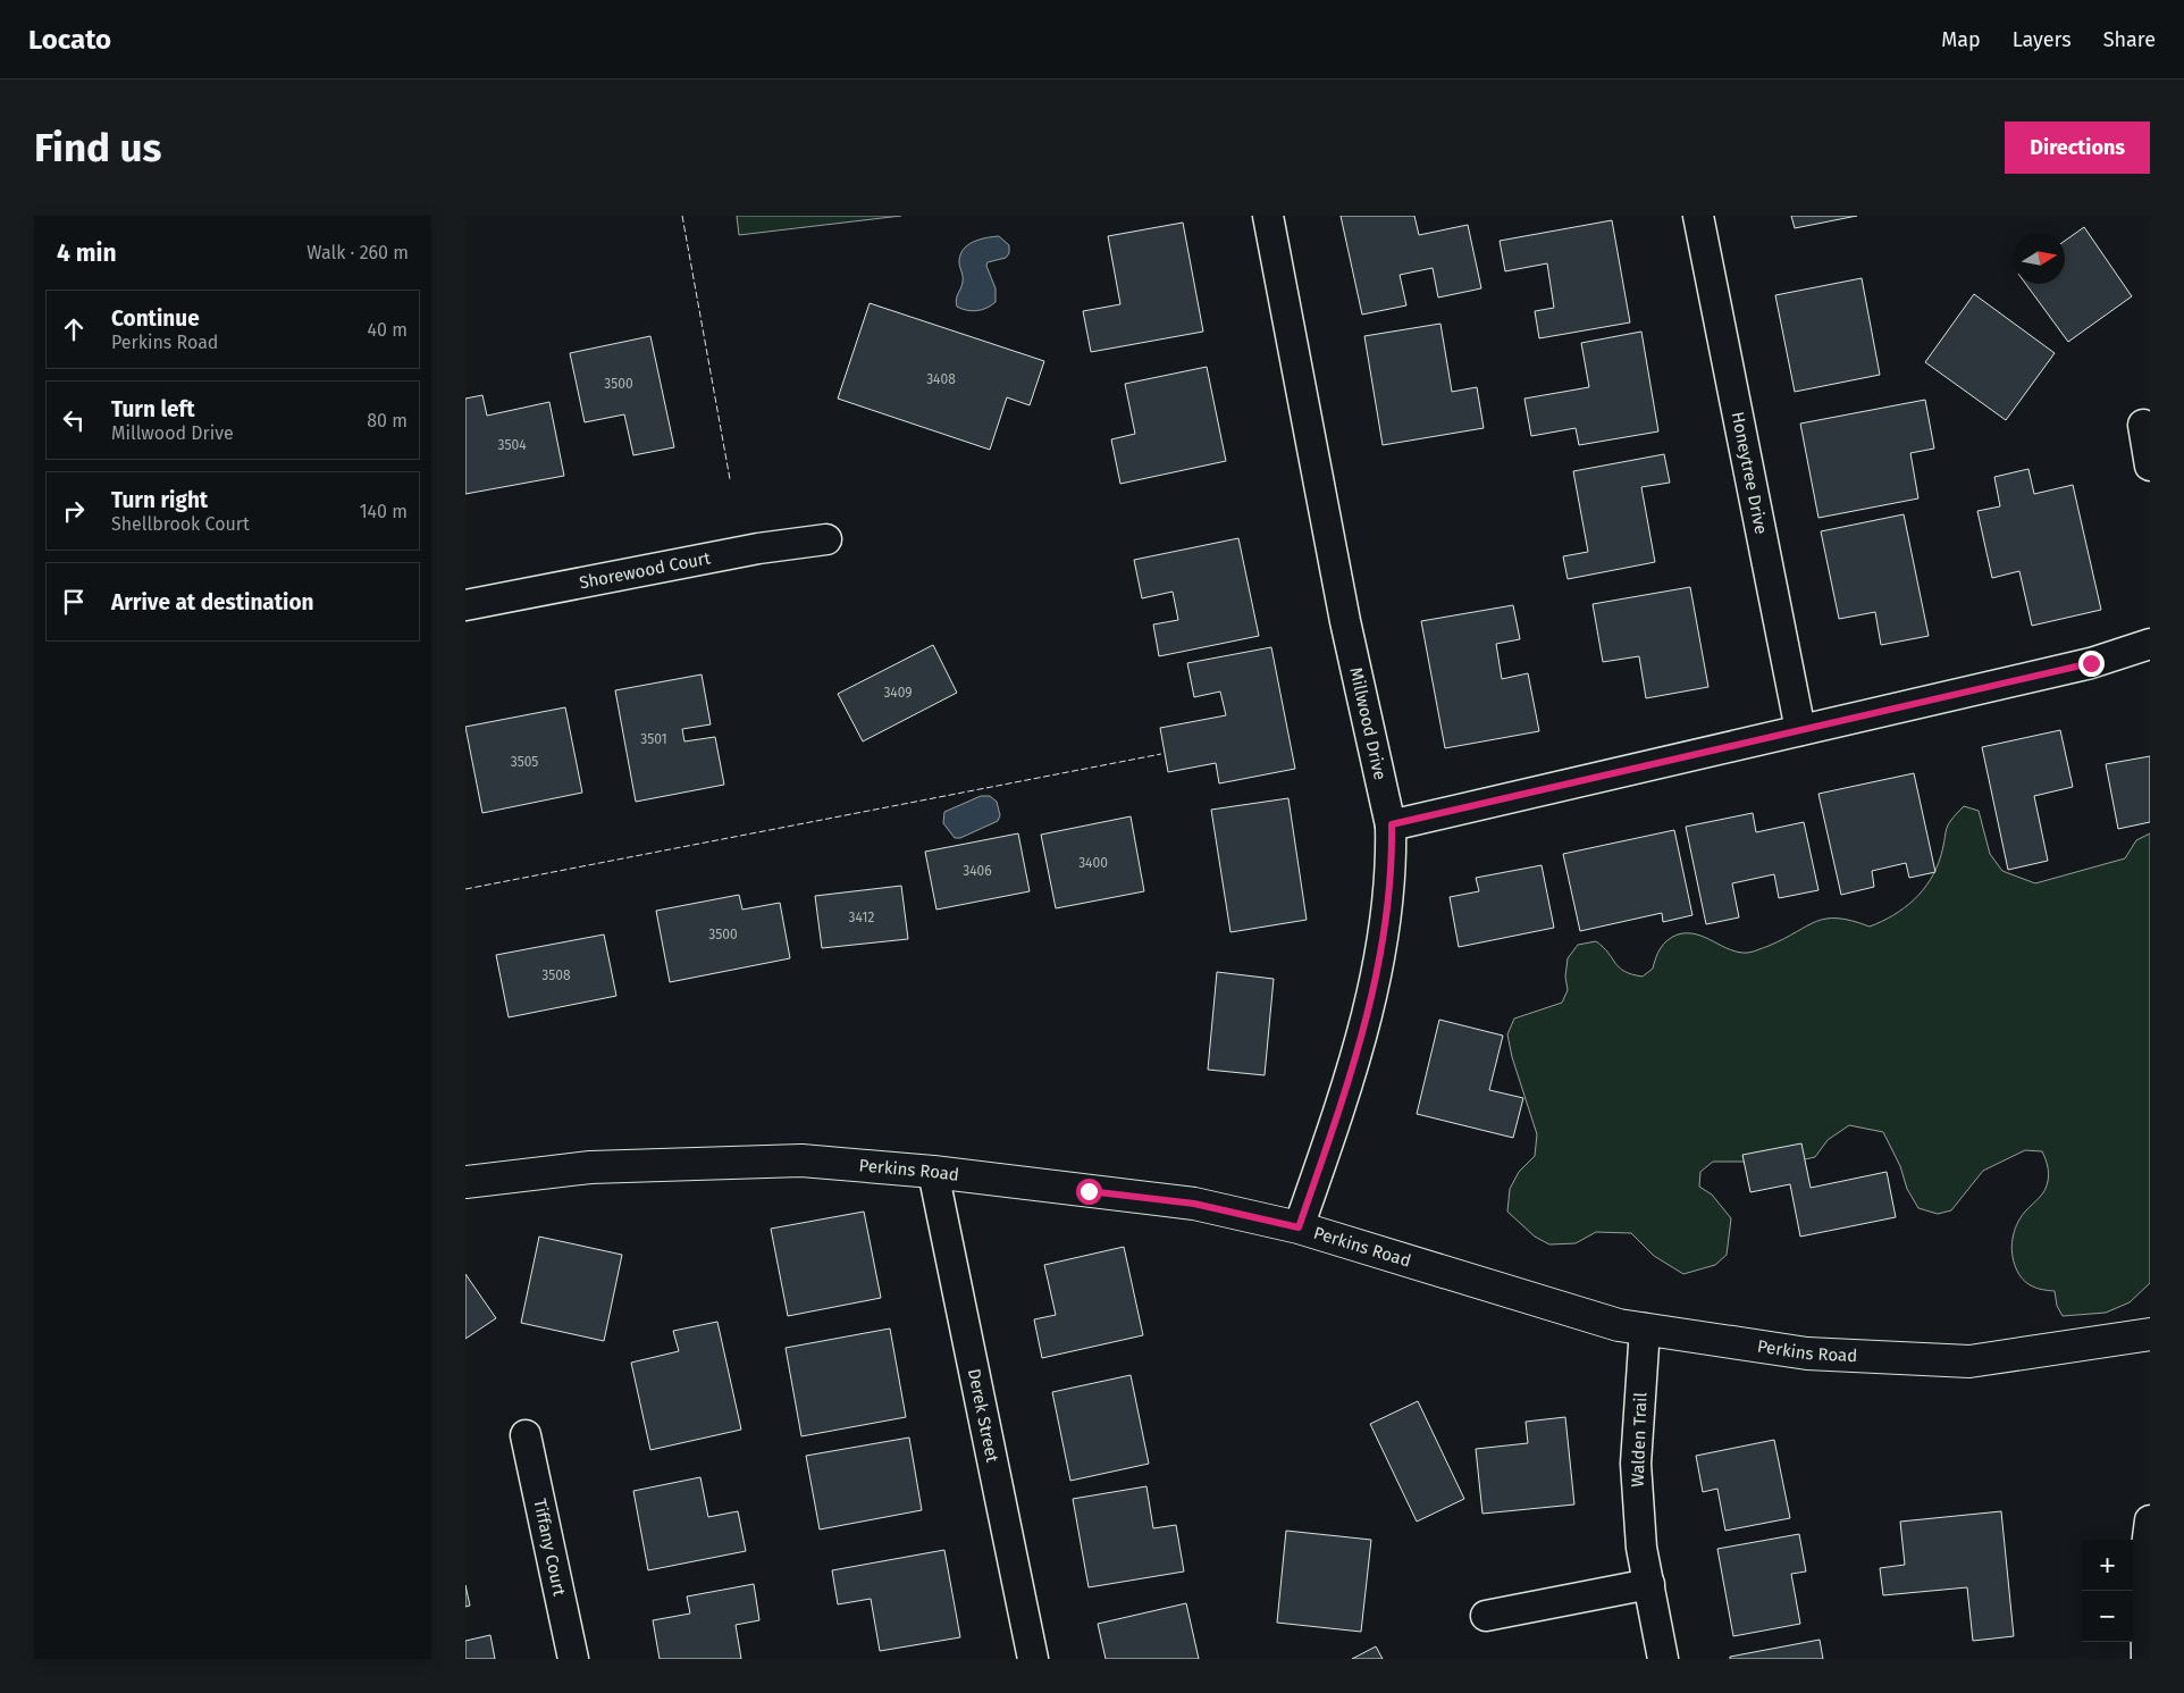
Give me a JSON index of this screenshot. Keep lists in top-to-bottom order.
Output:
{
  "streets": {
    "main road": ["Perkins Road"],
    "street": [
      "Honeytree Drive",
      "Shorewood Court",
      "Millwood Drive",
      "Derek Street",
      "Walden Trail",
      "Tiffany Court"
    ]
  },
  "crossings": [
    ["Millwood Drive", "Perkins Road"],
    ["Perkins Road", "Derek Street"],
    ["Perkins Road", "Walden Trail"]
  ],
  "house_numbers": [
    "3408",
    "3500",
    "3504",
    "3409",
    "3501",
    "3505",
    "3400",
    "3406",
    "3412",
    "3500",
    "3508"
  ],
  "north": "right",
  "page": {
    "header": "Locato",
    "nav": ["Map", "Layers", "Share"],
    "buttons": "Directions",
    "title": "Find us",
    "heading": ["4 min", "Walk · 260 m"],
    "list": [
      ["Continue", "Perkins Road", "40 m"],
      ["Turn left", "Millwood Drive", "80 m"],
      ["Turn right", "Shellbrook Court", "140 m"],
      "Arrive at destination"
    ],
    "map_buttons": ["+", "−"]
  }
}
